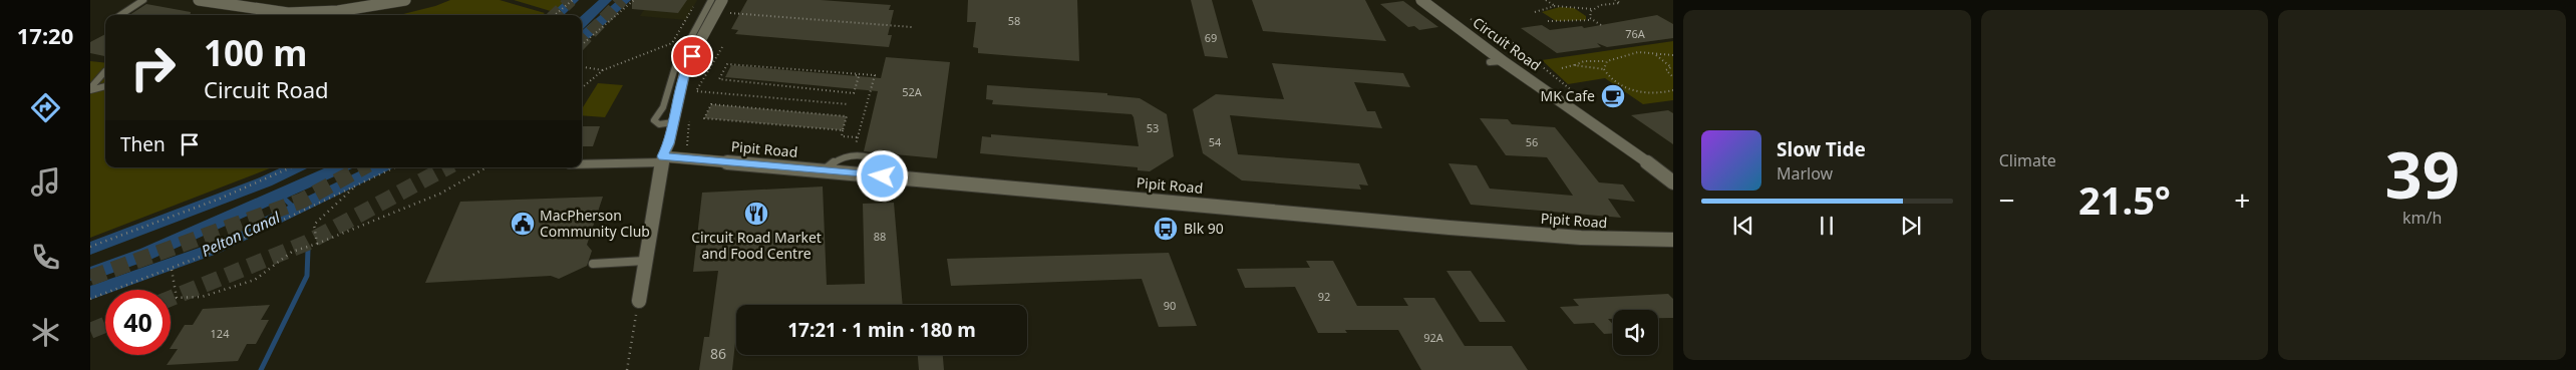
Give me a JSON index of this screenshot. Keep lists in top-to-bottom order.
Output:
{
  "streets": {
    "street": ["Circuit Road", "Pipit Road"]
  },
  "water": ["Pelton Canal"],
  "places": {
    "cafe": ["MK Cafe"],
    "restaurant": ["Circuit Road Market and Food Centre"],
    "public building": ["MacPherson Community Club"],
    "bus stop": ["Blk 90"]
  },
  "house_numbers": [
    "58",
    "76A",
    "69",
    "52A",
    "53",
    "54",
    "56",
    "88",
    "92",
    "90",
    "124",
    "92A",
    "86"
  ],
  "page": {
    "tabs": "17:20",
    "tile": [
      "Climate",
      ["39", "km/h"]
    ],
    "turn": ["100 m", "Circuit Road"],
    "then": "Then",
    "song": ["Slow Tide", "Marlow"],
    "heat": ["−", "21.5°", "+"],
    "limit": "40",
    "trip": "17:21 · 1 min · 180 m"
  }
}
